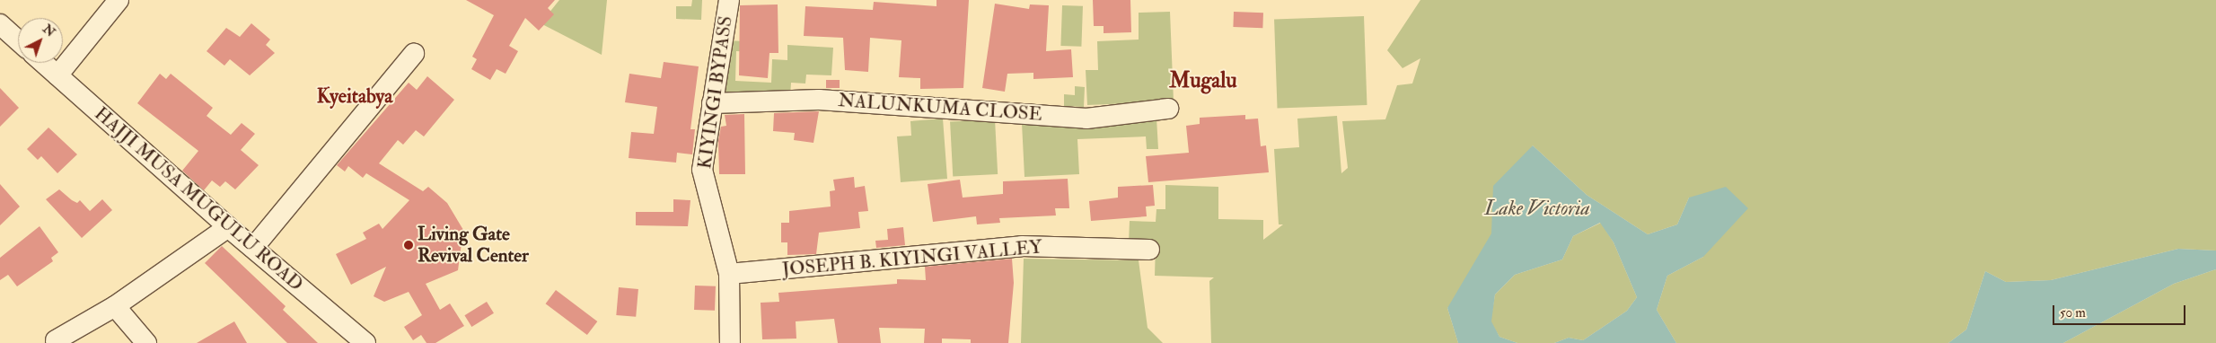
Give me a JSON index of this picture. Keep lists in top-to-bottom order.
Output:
{
  "streets": {
    "street": [
      "KIYINGI BYPASS",
      "NALUNKUMA CLOSE",
      "HAJJI MUSA MUGULU ROAD",
      "JOSEPH B. KIYINGI VALLEY"
    ]
  },
  "crossings": [
    ["KIYINGI BYPASS", "NALUNKUMA CLOSE"],
    ["KIYINGI BYPASS", "JOSEPH B. KIYINGI VALLEY"]
  ],
  "districts": ["Mugalu", "Kyeitabya"],
  "water": ["Lake Victoria"],
  "places": ["Living Gate Revival Center"],
  "scale_bar": "50 m",
  "north": "top right"
}
